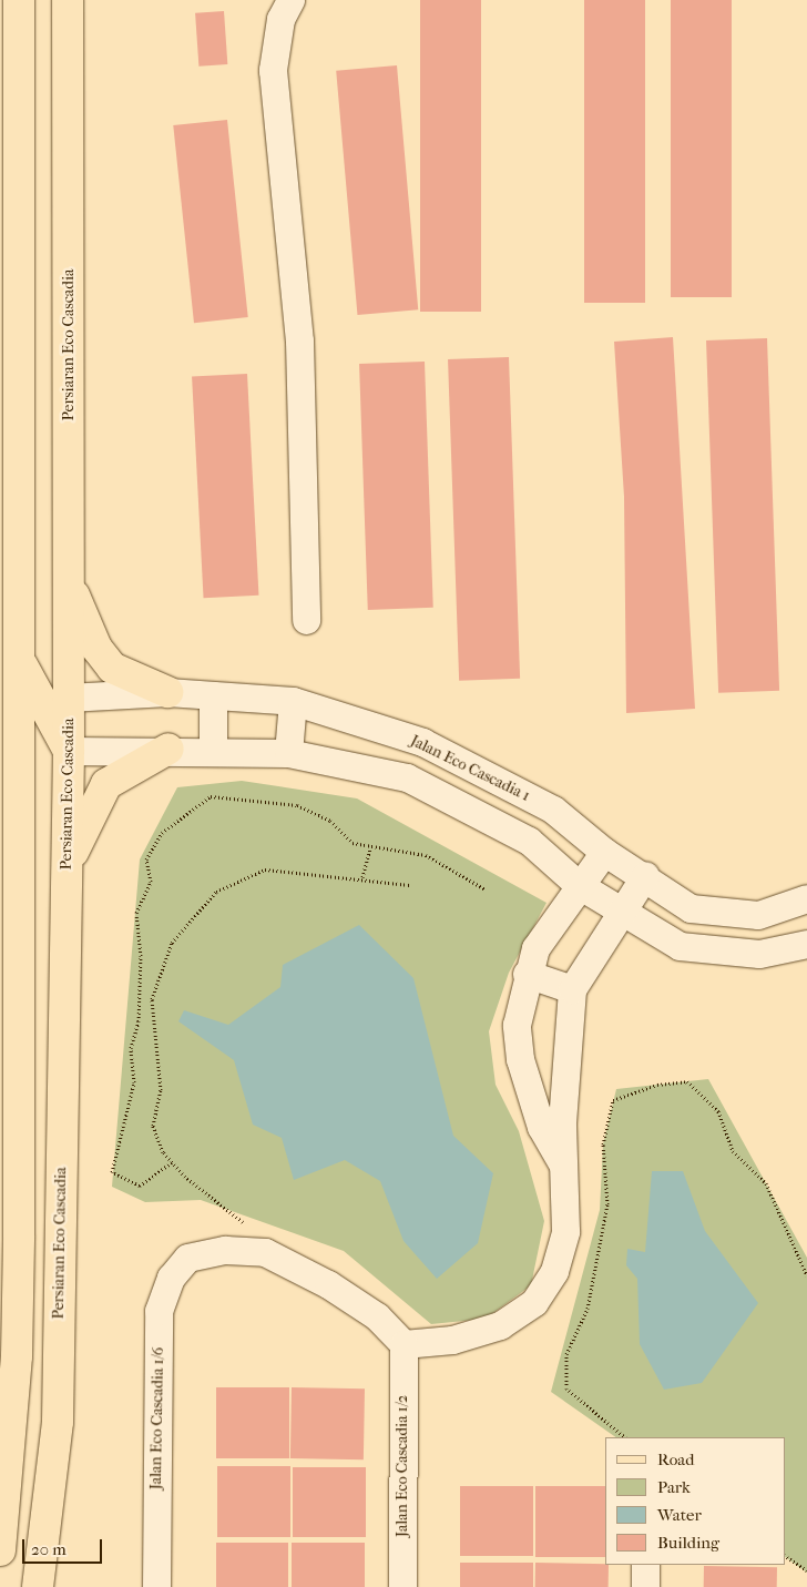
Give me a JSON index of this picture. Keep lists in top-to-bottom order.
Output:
{
  "streets": {
    "main road": ["Persiaran Eco Cascadia"],
    "street": ["Jalan Eco Cascadia 1", "Jalan Eco Cascadia 1/6", "Jalan Eco Cascadia 1/2"]
  },
  "crossings": [
    ["Persiaran Eco Cascadia", "Jalan Eco Cascadia 1"],
    ["Jalan Eco Cascadia 1/6", "Jalan Eco Cascadia 1/2"]
  ],
  "legend": [
    "Road",
    "Park",
    "Water",
    "Building"
  ],
  "scale_bar": "20 m"
}
